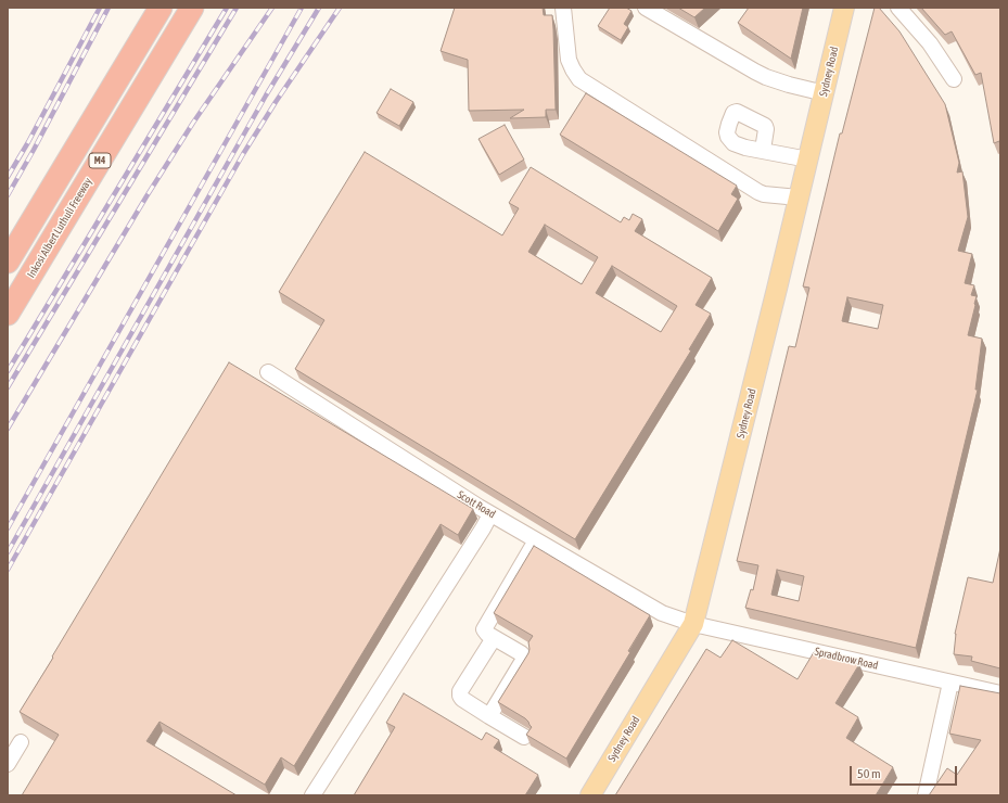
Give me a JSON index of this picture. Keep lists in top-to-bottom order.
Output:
{
  "streets": {
    "highway": ["M4", "Inkosi Albert Luthuli Freeway"],
    "main road": ["Sydney Road"],
    "street": ["Scott Road", "Spradbrow Road"]
  },
  "crossings": [
    ["Sydney Road", "Scott Road"],
    ["Sydney Road", "Spradbrow Road"],
    ["Scott Road", "Spradbrow Road"]
  ],
  "scale_bar": "50 m"
}
